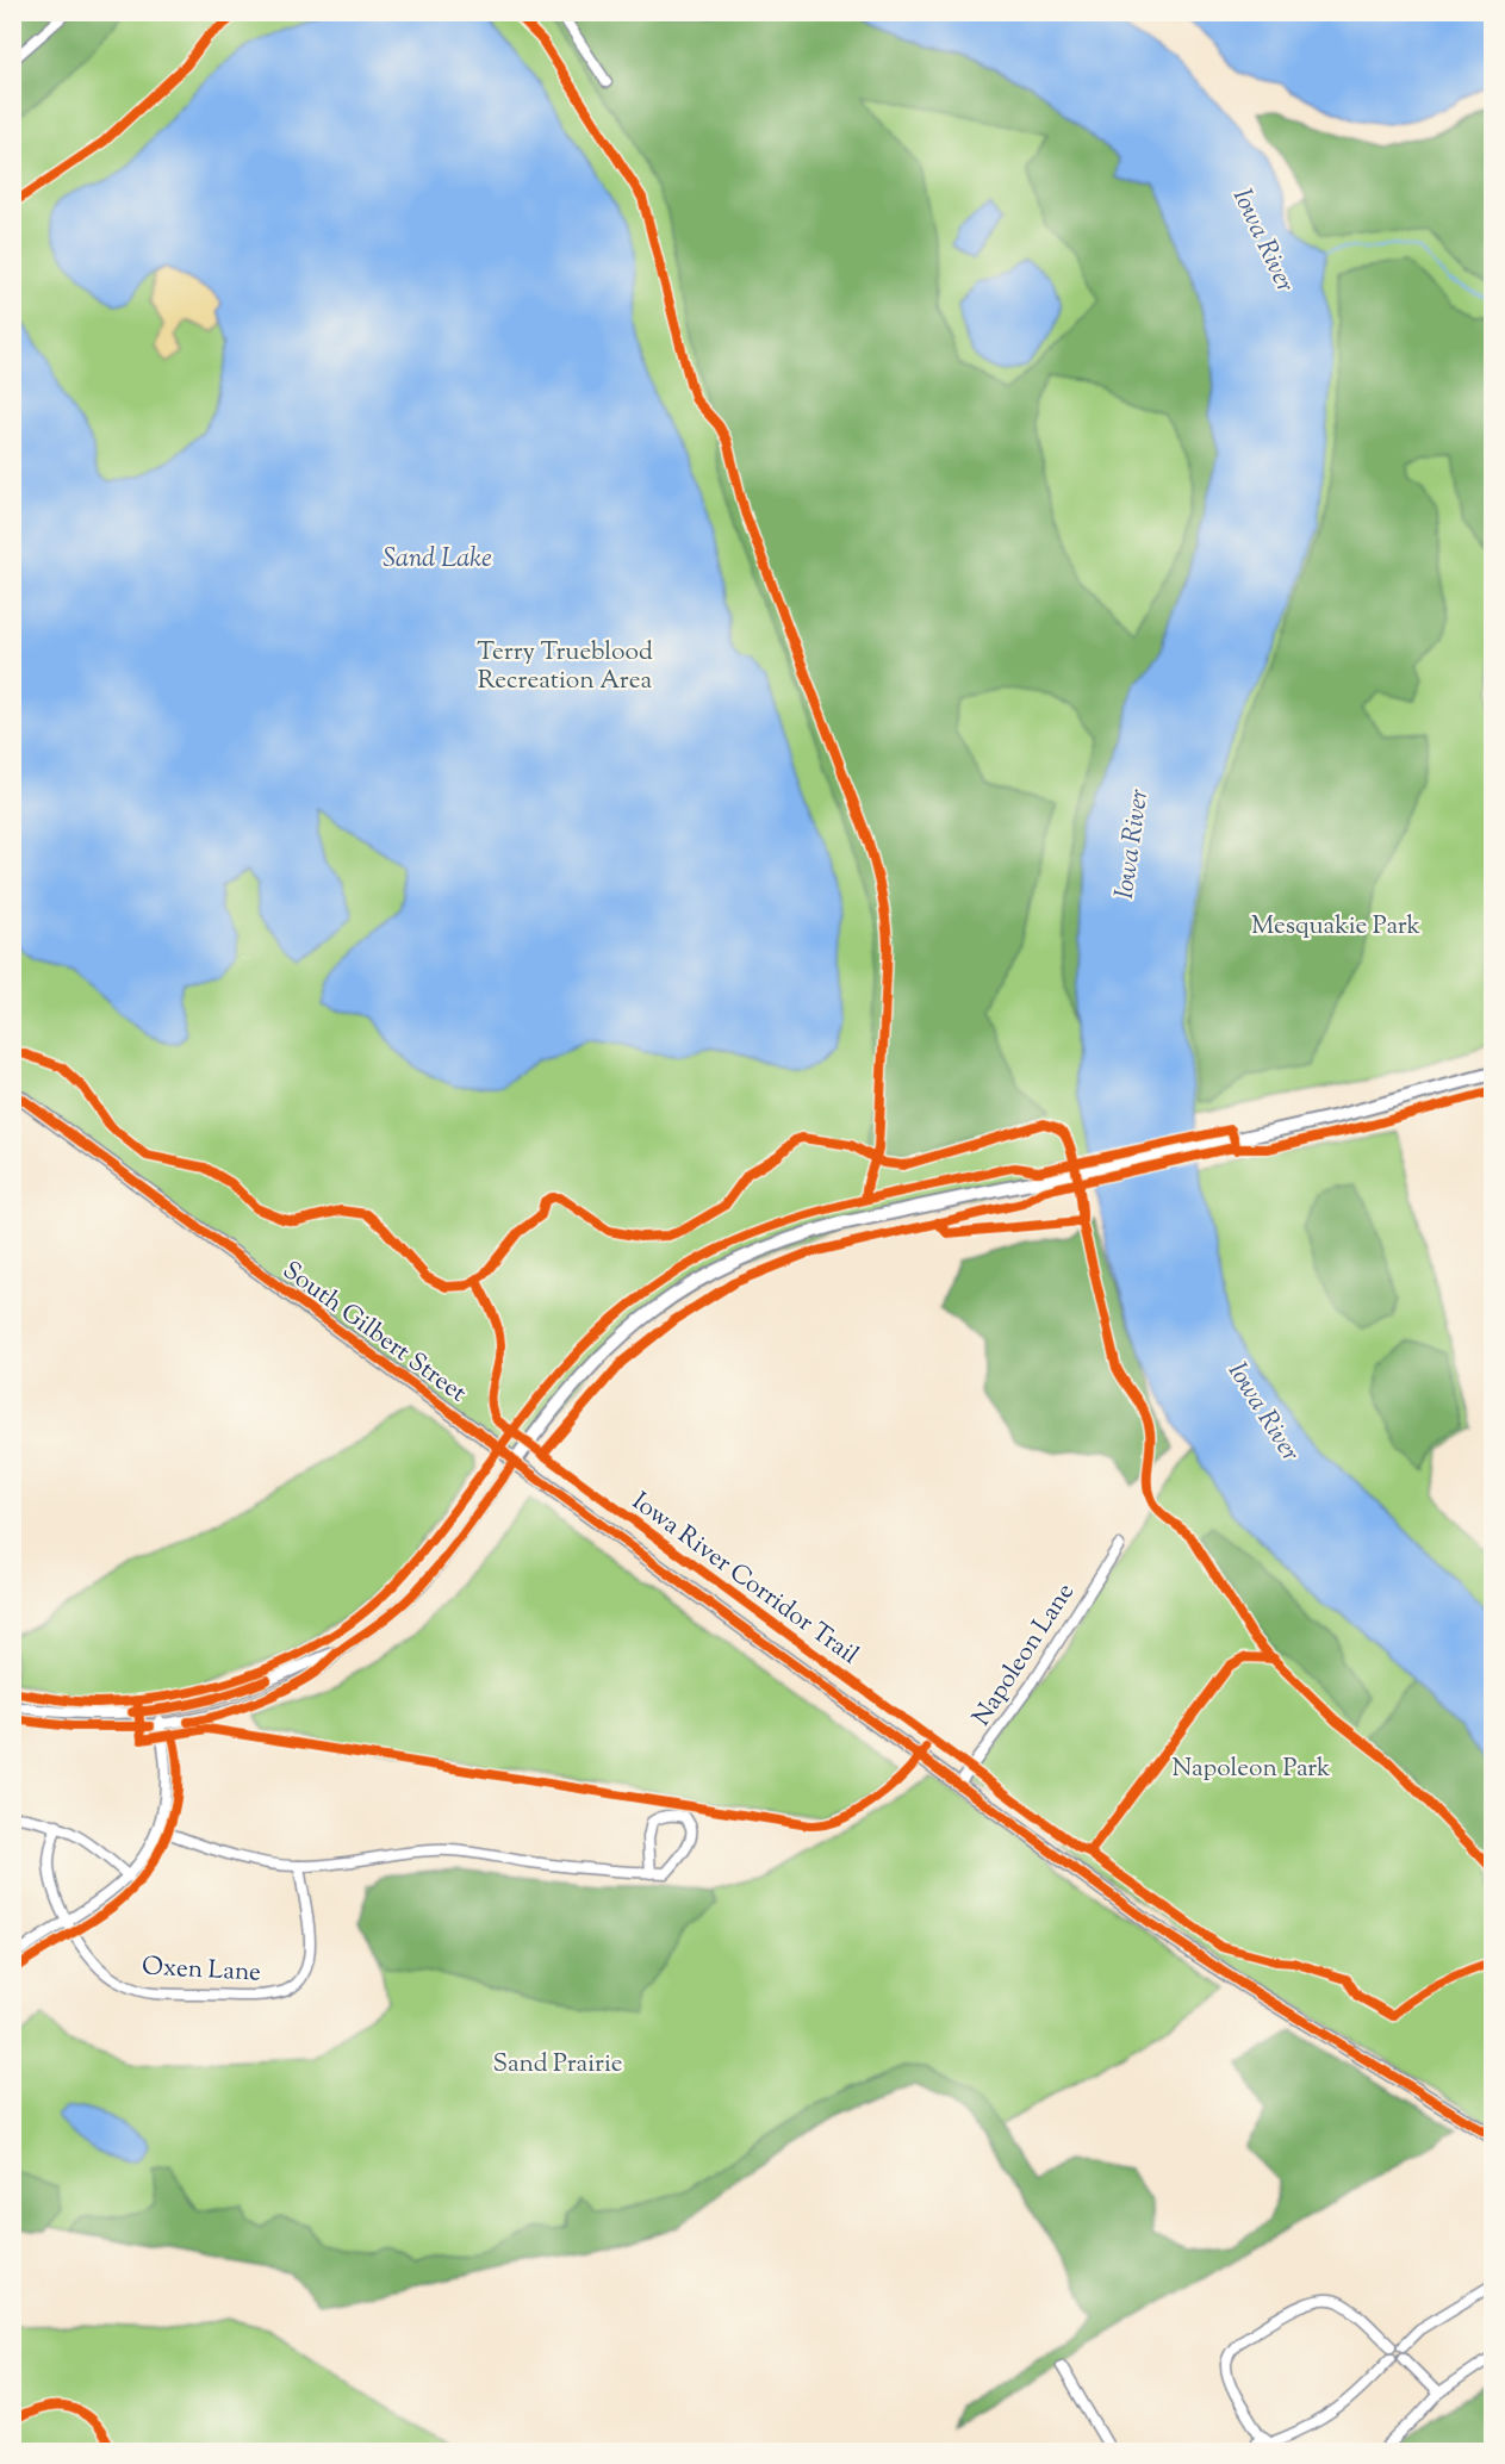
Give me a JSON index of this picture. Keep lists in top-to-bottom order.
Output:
{
  "streets": {
    "main road": ["South Gilbert Street"],
    "street": ["Napoleon Lane", "Oxen Lane"],
    "cycle path": ["Iowa River Corridor Trail"]
  },
  "crossings": [
    ["South Gilbert Street", "Napoleon Lane"]
  ],
  "water": ["Iowa River", "Sand Lake"],
  "parks": [
    "Terry Trueblood Recreation Area",
    "Mesquakie Park",
    "Napoleon Park",
    "Sand Prairie"
  ]
}
